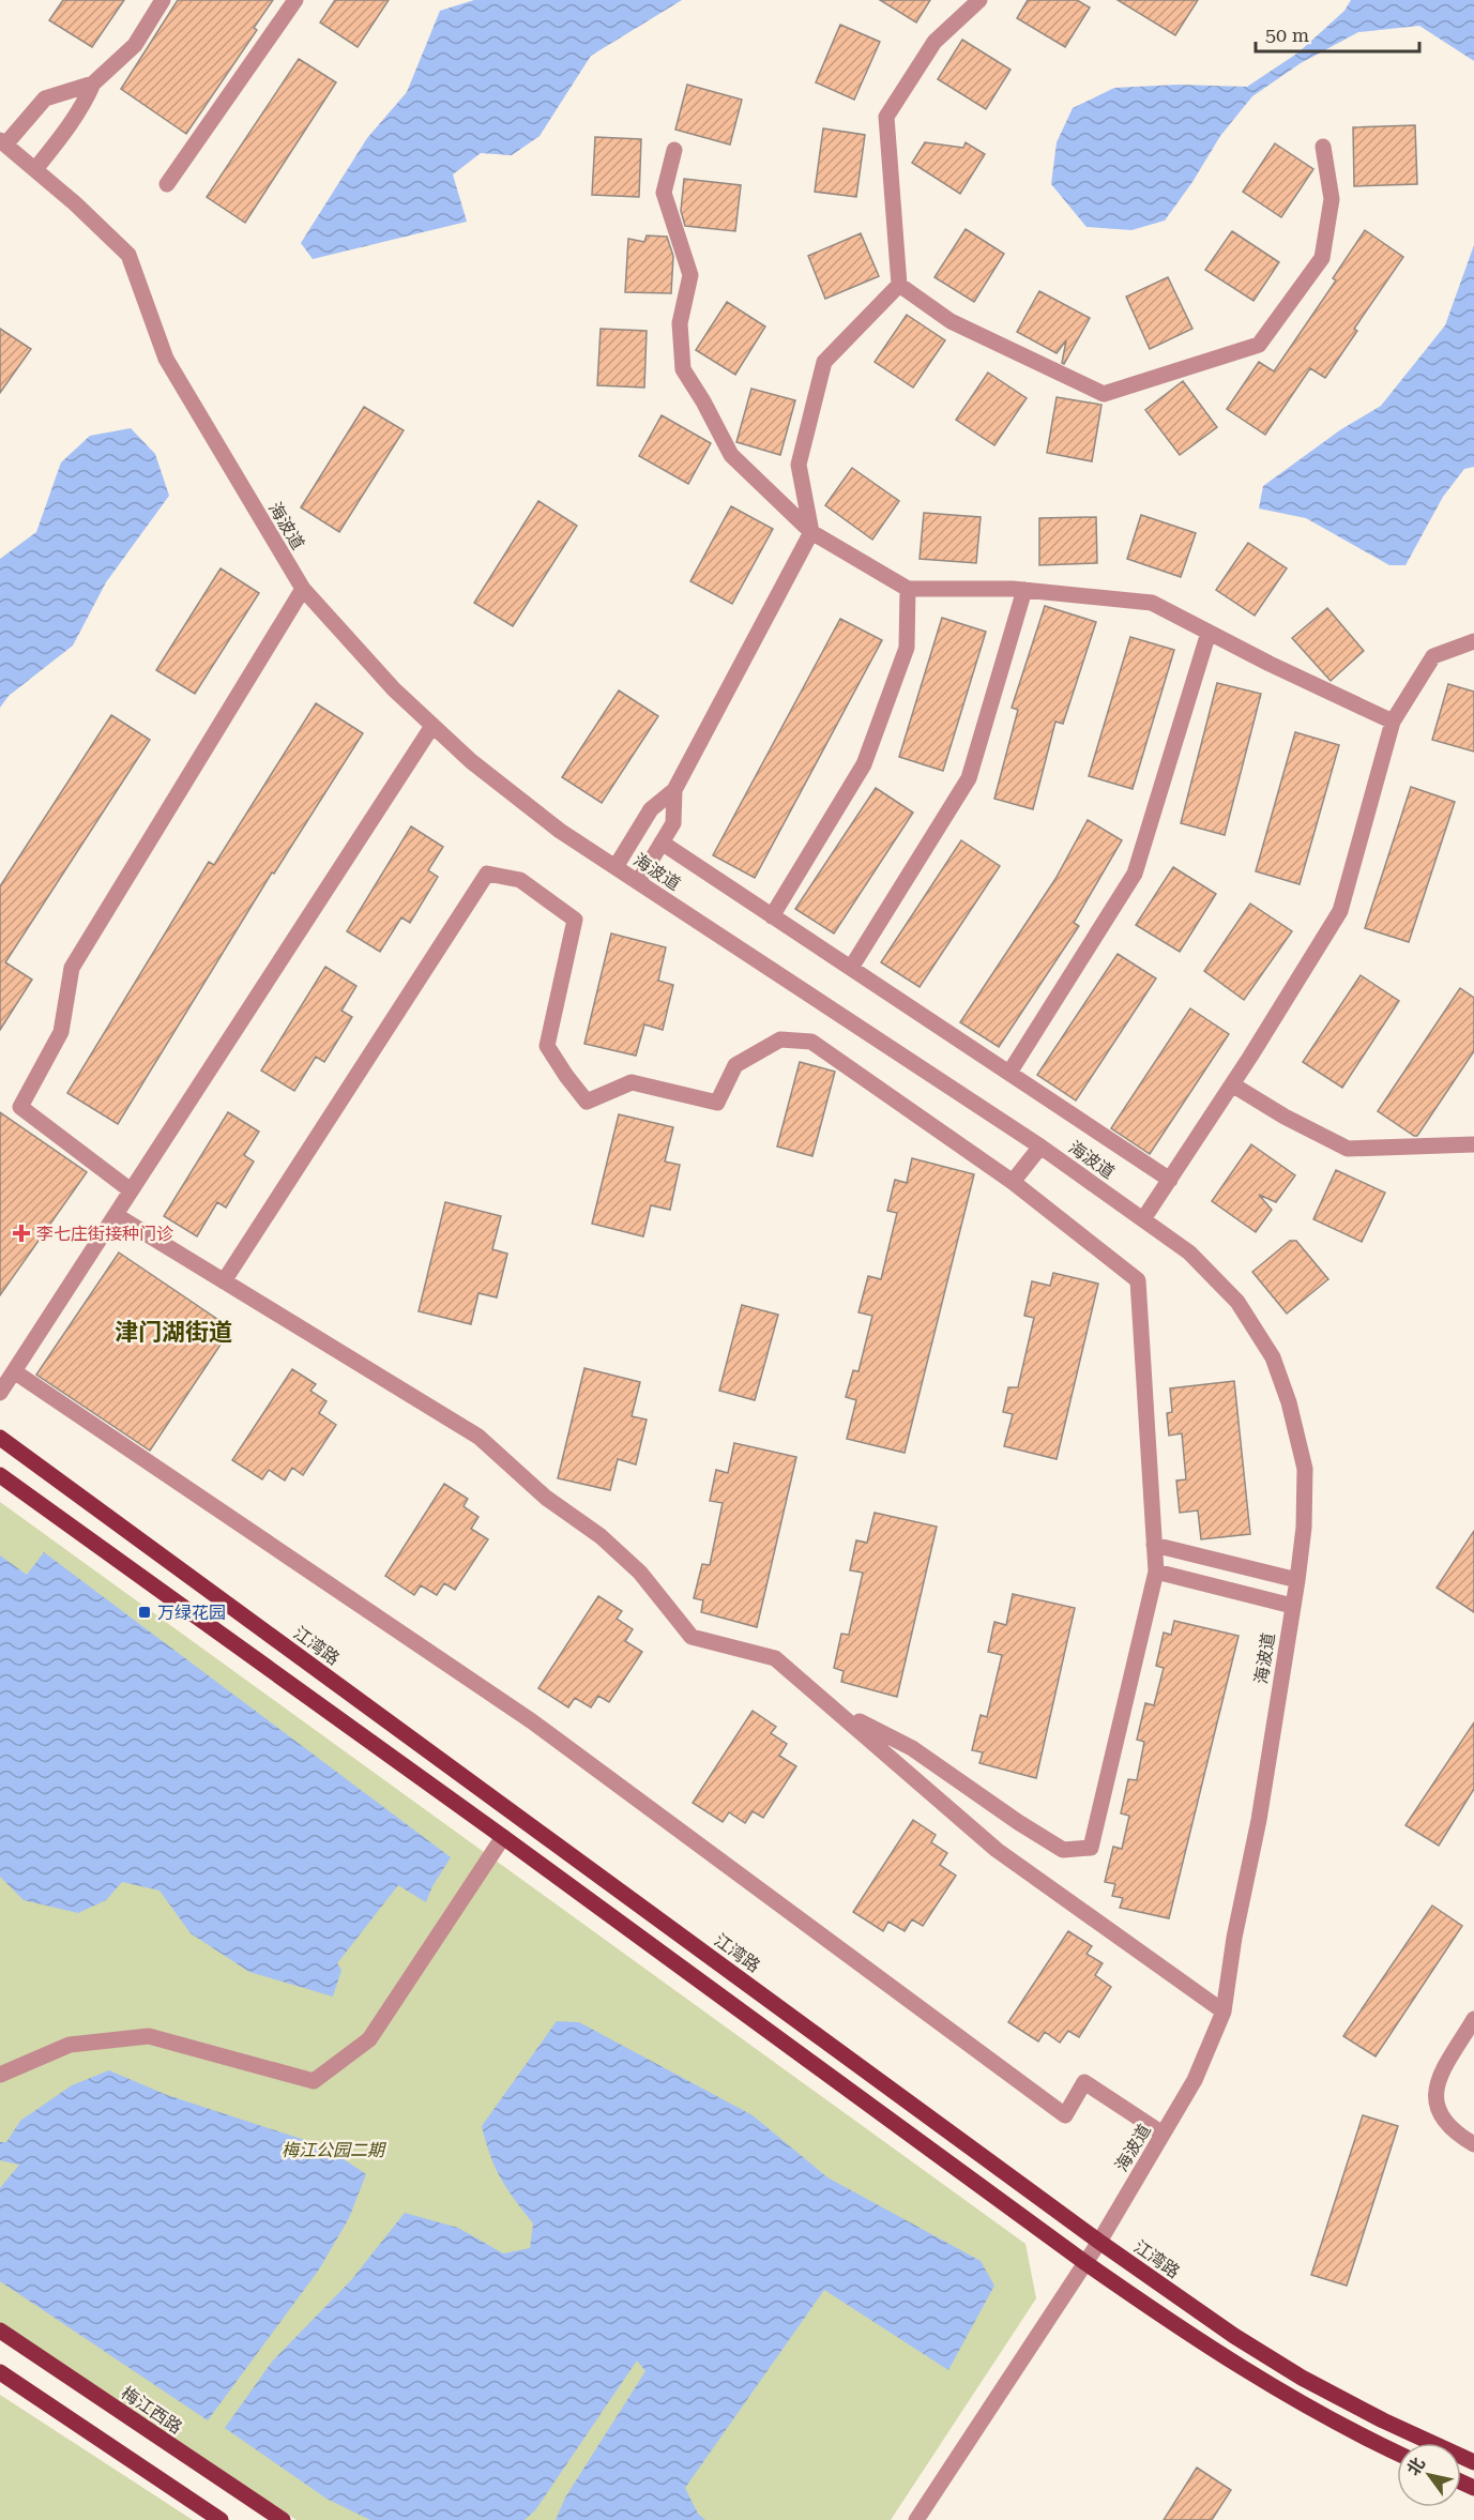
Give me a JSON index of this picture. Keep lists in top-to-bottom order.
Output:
{
  "streets": {
    "main road": ["江湾路", "梅江西路"],
    "street": ["海波道"]
  },
  "crossings": [
    ["海波道", "江湾路"]
  ],
  "districts": ["津门湖街道"],
  "parks": ["梅江公园二期"],
  "places": {
    "health": ["李七庄街接种门诊"],
    "transit": ["万绿花园"]
  },
  "scale_bar": "50 m",
  "north": "top left"
}
